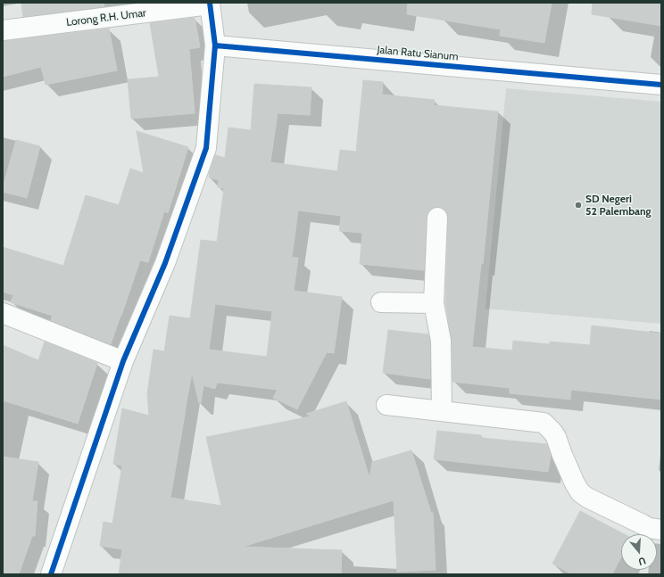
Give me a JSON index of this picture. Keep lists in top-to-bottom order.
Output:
{
  "streets": {
    "street": ["Lorong R.H. Umar", "Jalan Ratu Sianum"]
  },
  "places": ["SD Negeri 52 Palembang"],
  "north": "bottom"
}
